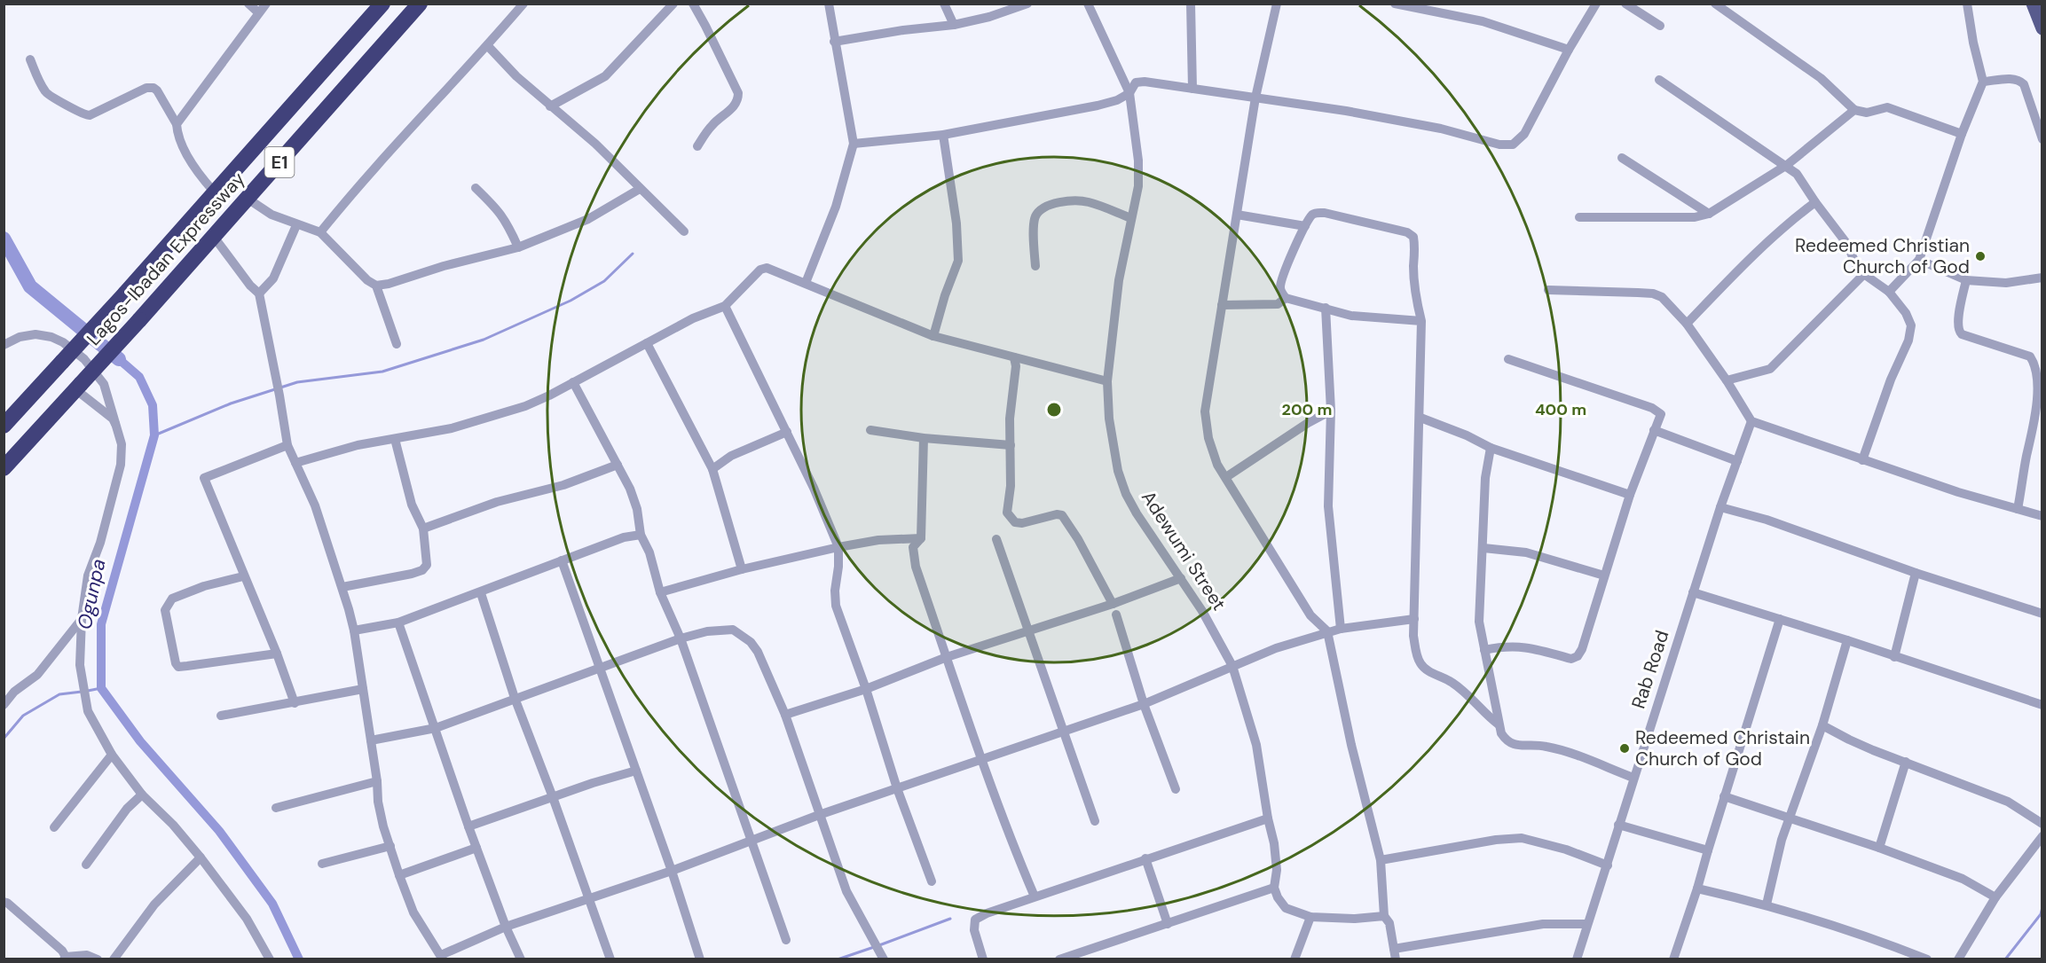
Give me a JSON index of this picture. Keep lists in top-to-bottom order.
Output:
{
  "streets": {
    "highway": ["E1", "Lagos-Ibadan Expressway"],
    "street": ["Adewumi Street", "Rab Road"]
  },
  "water": ["Ogunpa"],
  "places": ["Redeemed Christian Church of God", "Redeemed Christain Church of God"],
  "rings": ["200 m", "400 m"]
}
